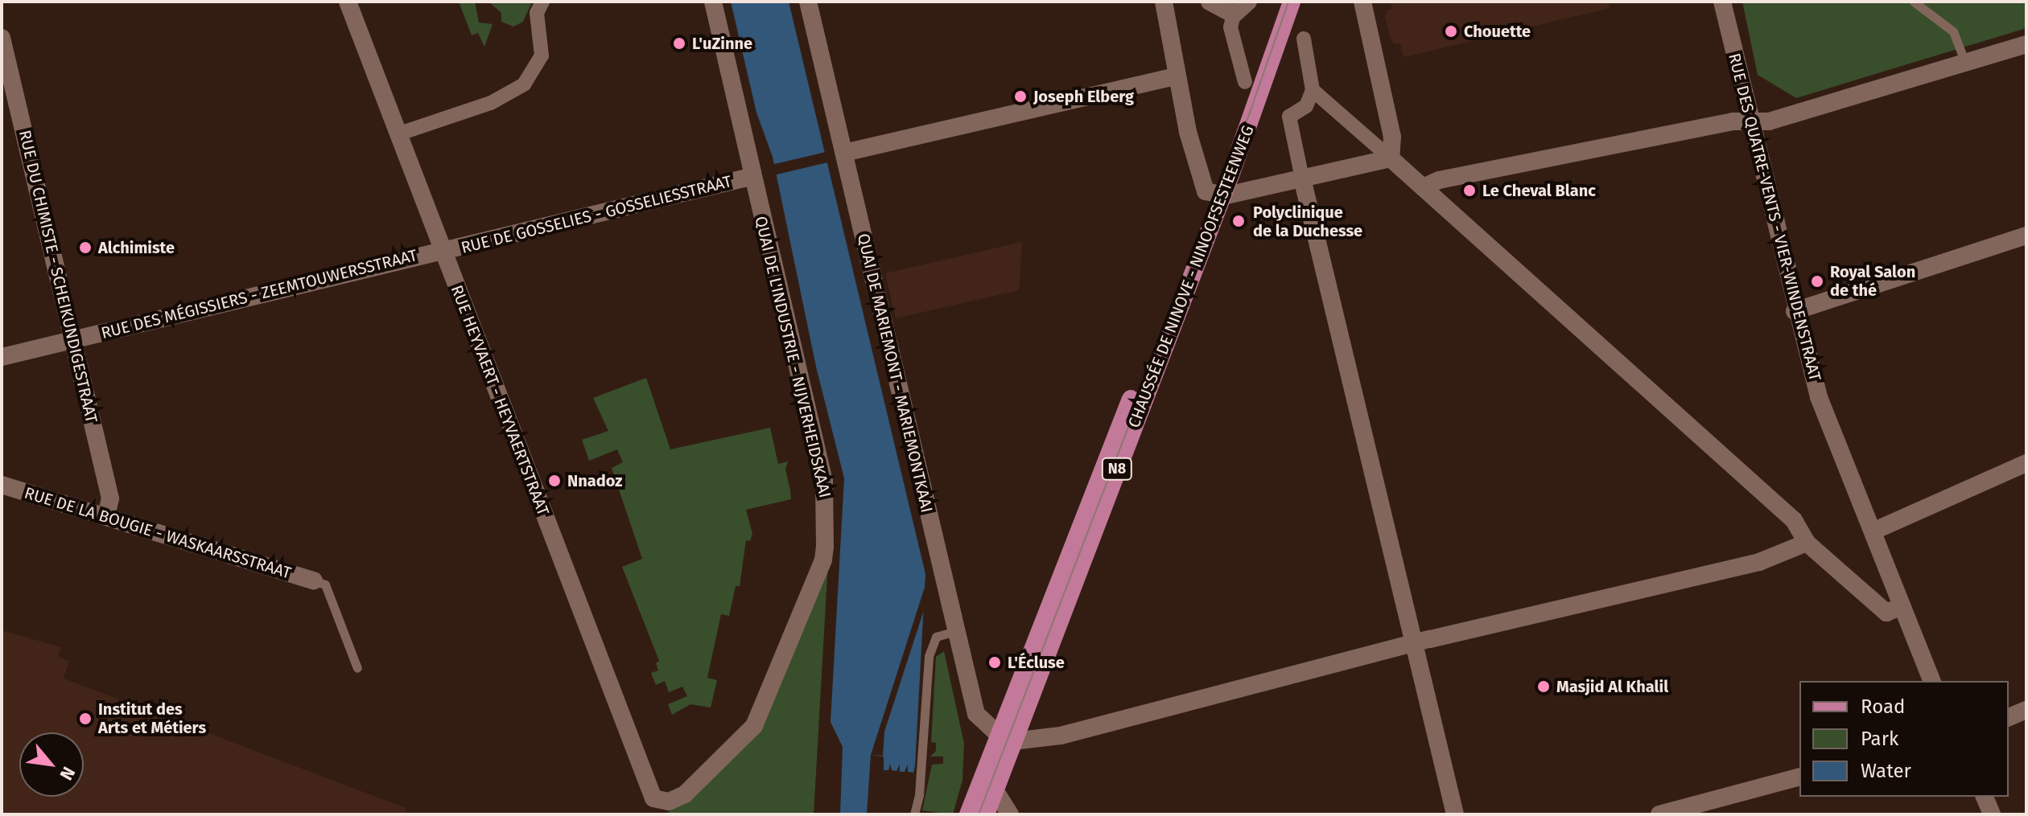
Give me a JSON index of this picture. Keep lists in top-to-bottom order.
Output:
{
  "streets": {
    "main road": ["CHAUSSÉE DE NINOVE - NINOOFSESTEENWEG", "N8"],
    "street": [
      "RUE DE GOSSELIES - GOSSELIESSTRAAT",
      "RUE DES QUATRE-VENTS - VIER-WINDENSTRAAT",
      "RUE DU CHIMISTE - SCHEIKUNDIGESTRAAT",
      "RUE DES MÉGISSIERS - ZEEMTOUWERSSTRAAT",
      "QUAI DE L'INDUSTRIE - NIJVERHEIDSKAAI",
      "QUAI DE MARIEMONT - MARIEMONTKAAI",
      "RUE HEYVAERT - HEYVAERTSTRAAT",
      "RUE DE LA BOUGIE - WASKAARSSTRAAT"
    ]
  },
  "crossings": [
    ["RUE DE GOSSELIES - GOSSELIESSTRAAT", "RUE DES MÉGISSIERS - ZEEMTOUWERSSTRAAT"],
    ["RUE DE GOSSELIES - GOSSELIESSTRAAT", "QUAI DE L'INDUSTRIE - NIJVERHEIDSKAAI"],
    ["RUE DE GOSSELIES - GOSSELIESSTRAAT", "RUE HEYVAERT - HEYVAERTSTRAAT"],
    ["RUE DU CHIMISTE - SCHEIKUNDIGESTRAAT", "RUE DES MÉGISSIERS - ZEEMTOUWERSSTRAAT"],
    ["RUE DU CHIMISTE - SCHEIKUNDIGESTRAAT", "RUE DE LA BOUGIE - WASKAARSSTRAAT"],
    ["CHAUSSÉE DE NINOVE - NINOOFSESTEENWEG", "QUAI DE MARIEMONT - MARIEMONTKAAI"],
    ["RUE DES MÉGISSIERS - ZEEMTOUWERSSTRAAT", "RUE HEYVAERT - HEYVAERTSTRAAT"],
    ["QUAI DE L'INDUSTRIE - NIJVERHEIDSKAAI", "RUE HEYVAERT - HEYVAERTSTRAAT"]
  ],
  "places": [
    "Chouette",
    "L'uZinne",
    "Joseph Elberg",
    "Le Cheval Blanc",
    "Polyclinique de la Duchesse",
    "Alchimiste",
    "Royal Salon de thé",
    "Nnadoz",
    "L'Écluse",
    "Masjid Al Khalil",
    "Institut des Arts et Métiers"
  ],
  "legend": ["Road", "Park", "Water"],
  "north": "bottom right"
}
